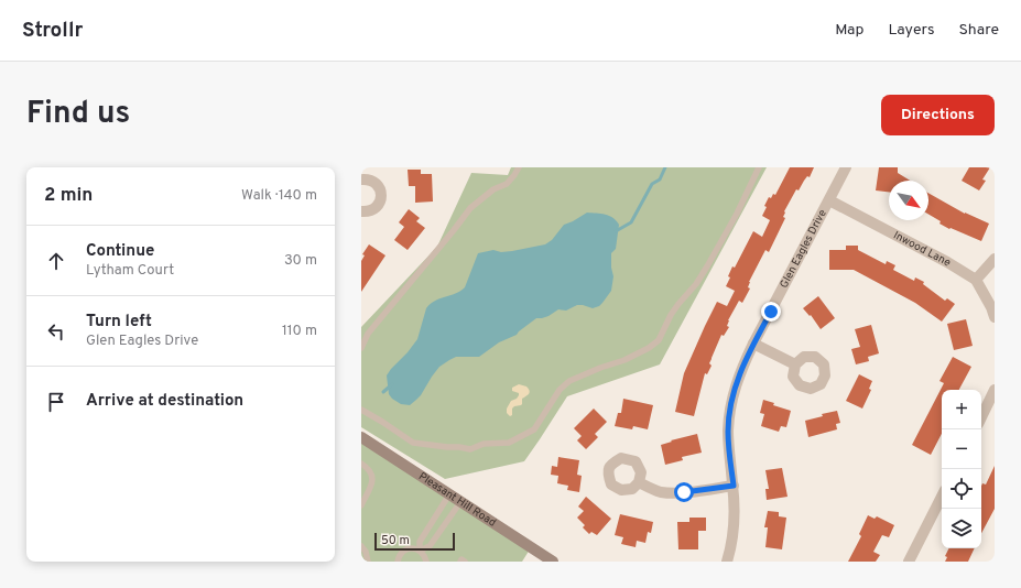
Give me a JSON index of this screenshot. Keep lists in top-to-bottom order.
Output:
{
  "streets": {
    "street": ["Glen Eagles Drive", "Inwood Lane", "Pleasant Hill Road"]
  },
  "crossings": [
    ["Glen Eagles Drive", "Inwood Lane"]
  ],
  "scale_bar": "50 m",
  "north": "bottom right",
  "page": {
    "header": "Strollr",
    "nav": ["Map", "Layers", "Share"],
    "title": "Find us",
    "buttons": "Directions",
    "heading": ["2 min", "Walk · 140 m"],
    "list": [
      ["Continue", "Lytham Court", "30 m"],
      ["Turn left", "Glen Eagles Drive", "110 m"],
      "Arrive at destination"
    ],
    "map_buttons": ["+", "−"],
    "scale": "50 m"
  }
}
